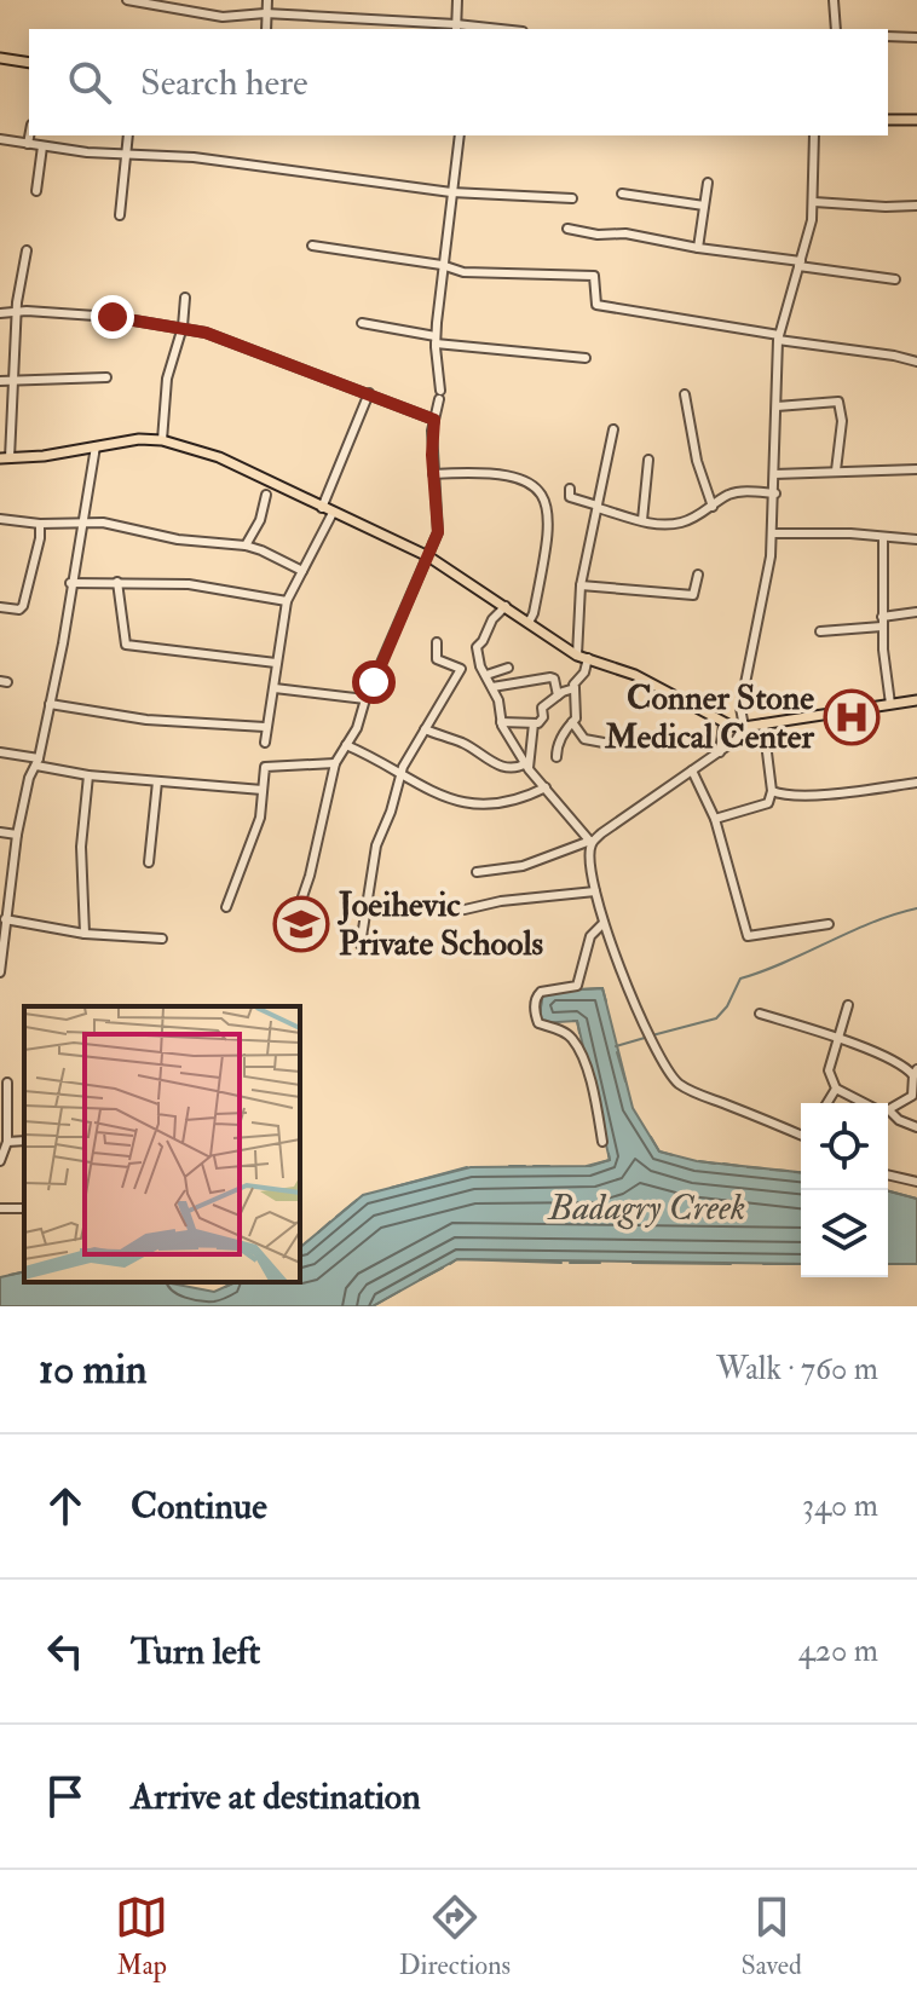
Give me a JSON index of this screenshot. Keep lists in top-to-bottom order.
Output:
{
  "water": ["Badagry Creek"],
  "places": {
    "hospital": ["Conner Stone Medical Center"],
    "school or university": ["Joeihevic Private Schools"]
  },
  "page": {
    "search": "Search here",
    "heading": ["10 min", "Walk · 760 m"],
    "list": [
      ["Continue", "340 m"],
      ["Turn left", "420 m"],
      "Arrive at destination"
    ],
    "nav": ["Map", "Directions", "Saved"]
  }
}
